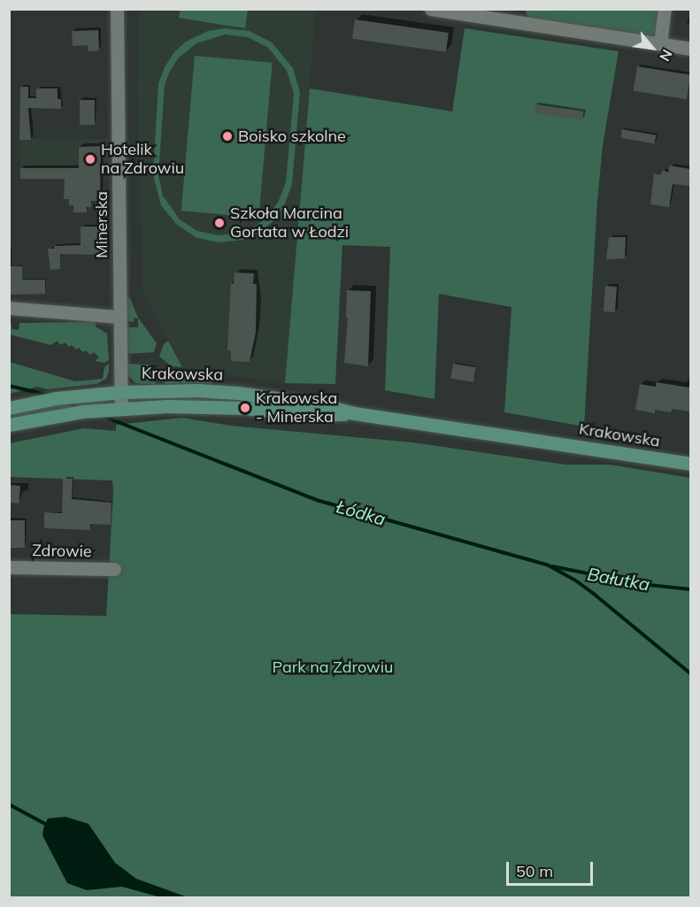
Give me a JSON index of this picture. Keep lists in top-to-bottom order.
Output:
{
  "streets": {
    "main road": ["Krakowska"],
    "street": ["Minerska", "Zdrowie"]
  },
  "crossings": [
    ["Minerska", "Krakowska"]
  ],
  "water": ["Łódka", "Bałutka"],
  "parks": ["Park na Zdrowiu"],
  "places": [
    "Boisko szkolne",
    "Hotelik na Zdrowiu",
    "Szkoła Marcina Gortata w Łodzi",
    "Krakowska - Minerska"
  ],
  "scale_bar": "50 m",
  "north": "bottom right"
}
